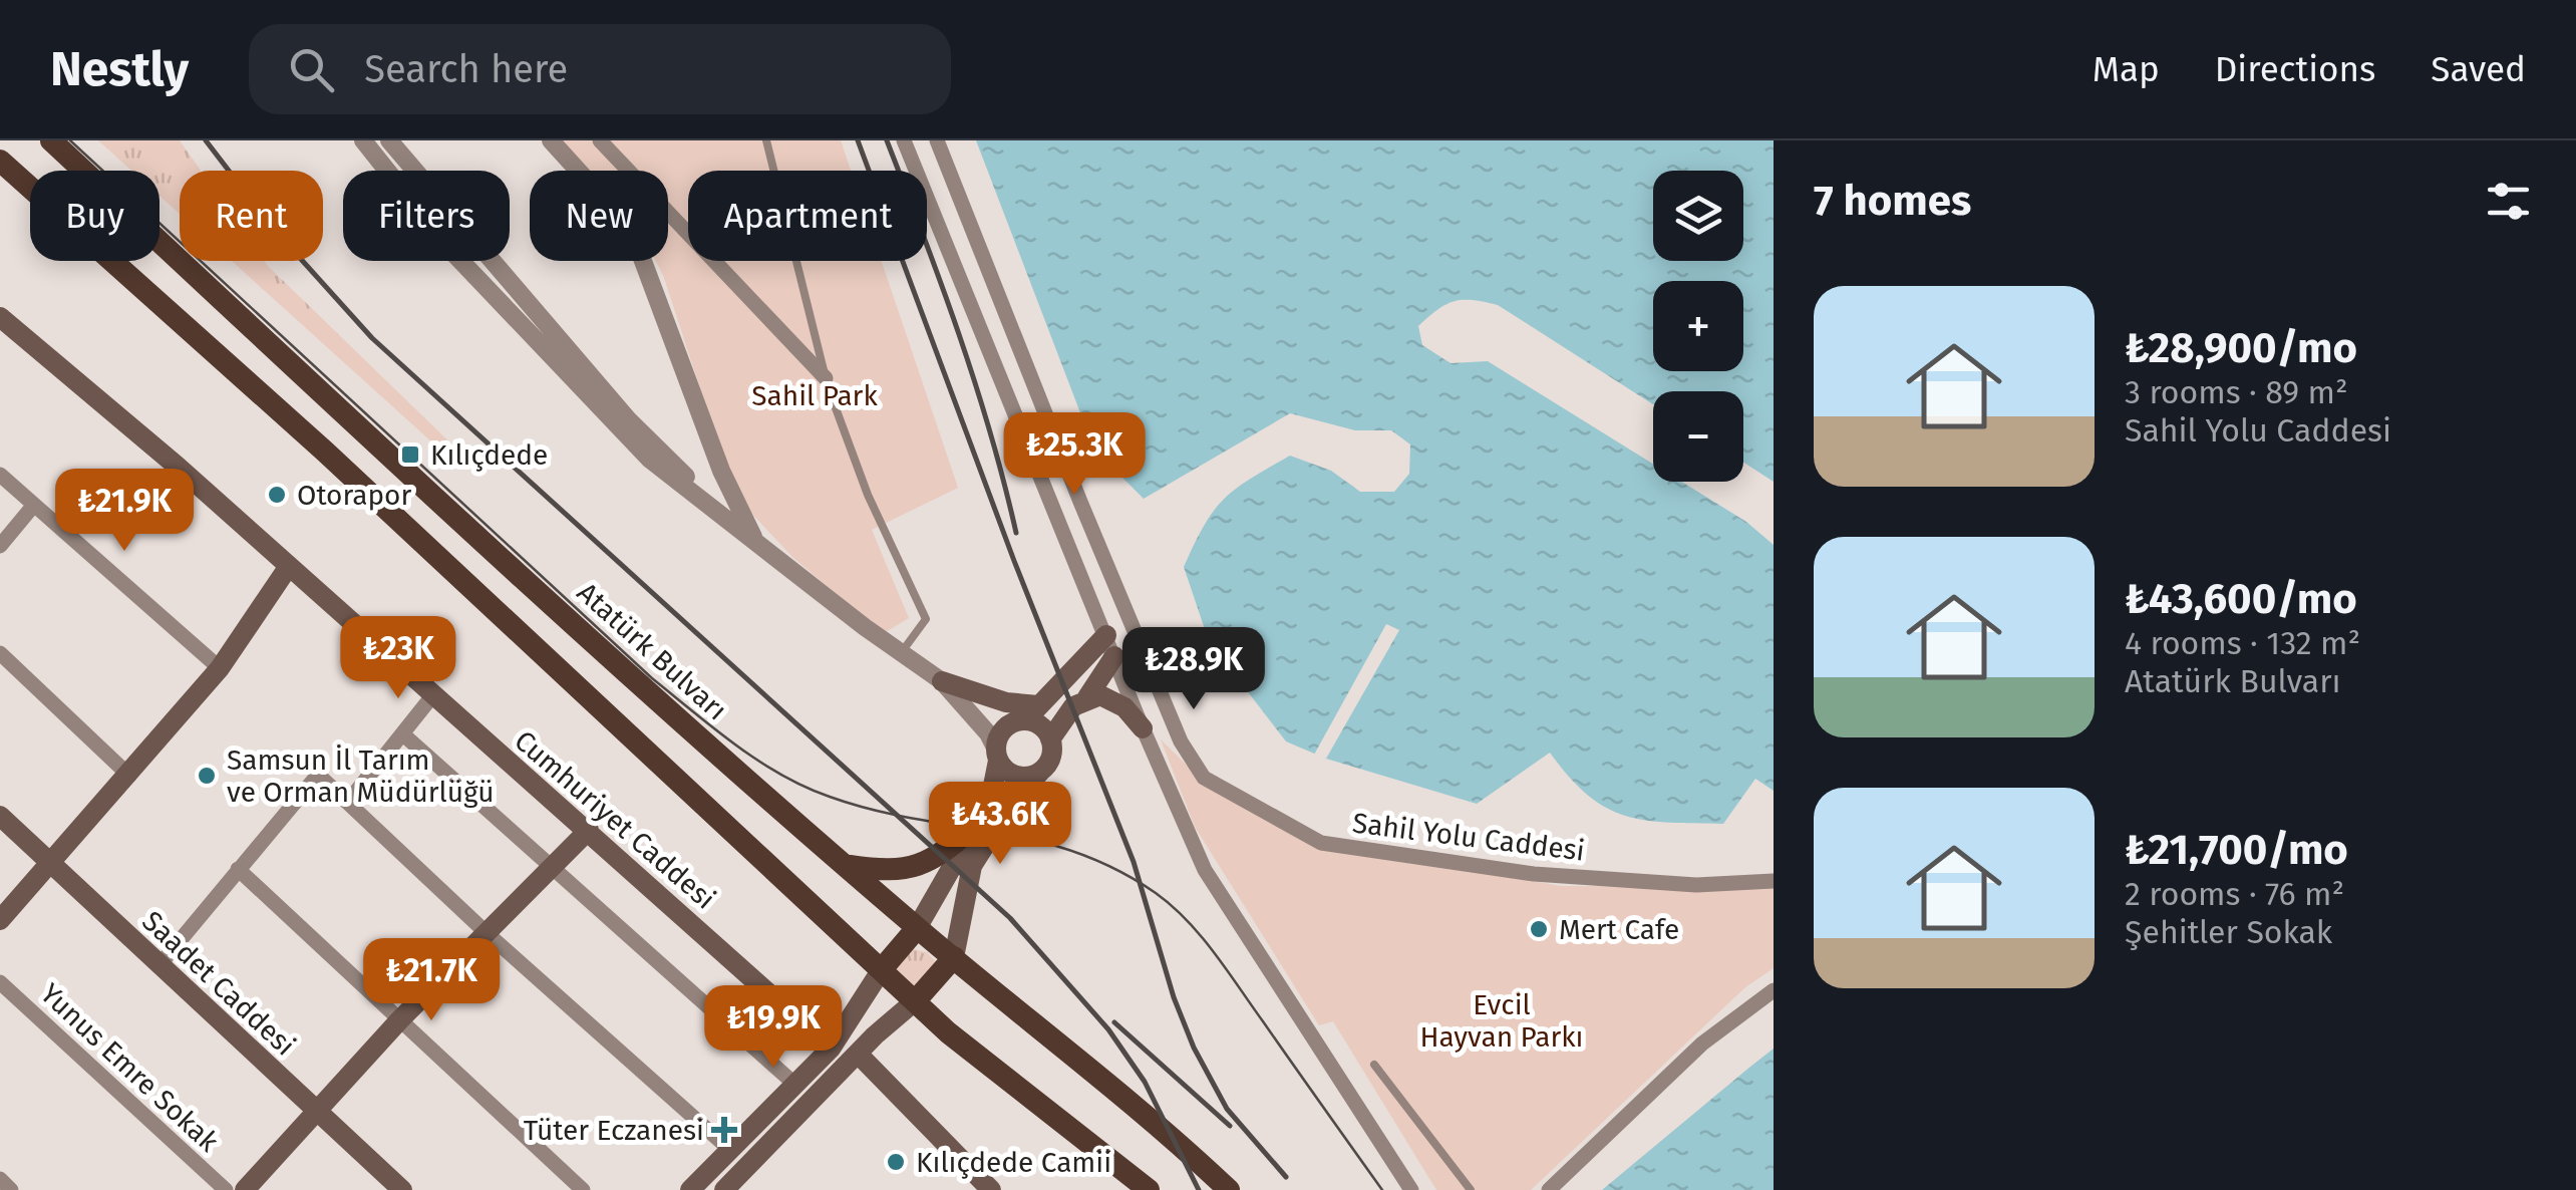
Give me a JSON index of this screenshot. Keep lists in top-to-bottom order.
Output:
{
  "streets": {
    "main road": ["Atatürk Bulvarı", "Cumhuriyet Caddesi", "Saadet Caddesi"],
    "street": ["Sahil Yolu Caddesi", "Yunus Emre Sokak"]
  },
  "parks": ["Sahil Park", "Evcil Hayvan Parkı"],
  "places": {
    "transit": ["Kılıçdede"],
    "other": [
      "Otorapor",
      "Samsun İl Tarım ve Orman Müdürlüğü",
      "Mert Cafe",
      "Kılıçdede Camii"
    ],
    "health": ["Tüter Eczanesi"]
  },
  "page": {
    "header": "Nestly",
    "search": "Search here",
    "nav": ["Map", "Directions", "Saved"],
    "heading": "7 homes",
    "map_buttons": ["+", "−"],
    "chip": [
      "Buy",
      "Rent",
      "Filters",
      "New",
      "Apartment"
    ],
    "list": [
      {
        "name": "₺28,900/mo",
        "note": "3 rooms · 89 m² · Sahil Yolu Caddesi"
      },
      {
        "name": "₺43,600/mo",
        "note": "4 rooms · 132 m² · Atatürk Bulvarı"
      },
      {
        "name": "₺21,700/mo",
        "note": "2 rooms · 76 m² · Şehitler Sokak"
      }
    ],
    "price": [
      "₺25.3K",
      "₺21.9K",
      "₺23K",
      "₺28.9K",
      "₺43.6K",
      "₺21.7K",
      "₺19.9K"
    ]
  }
}
